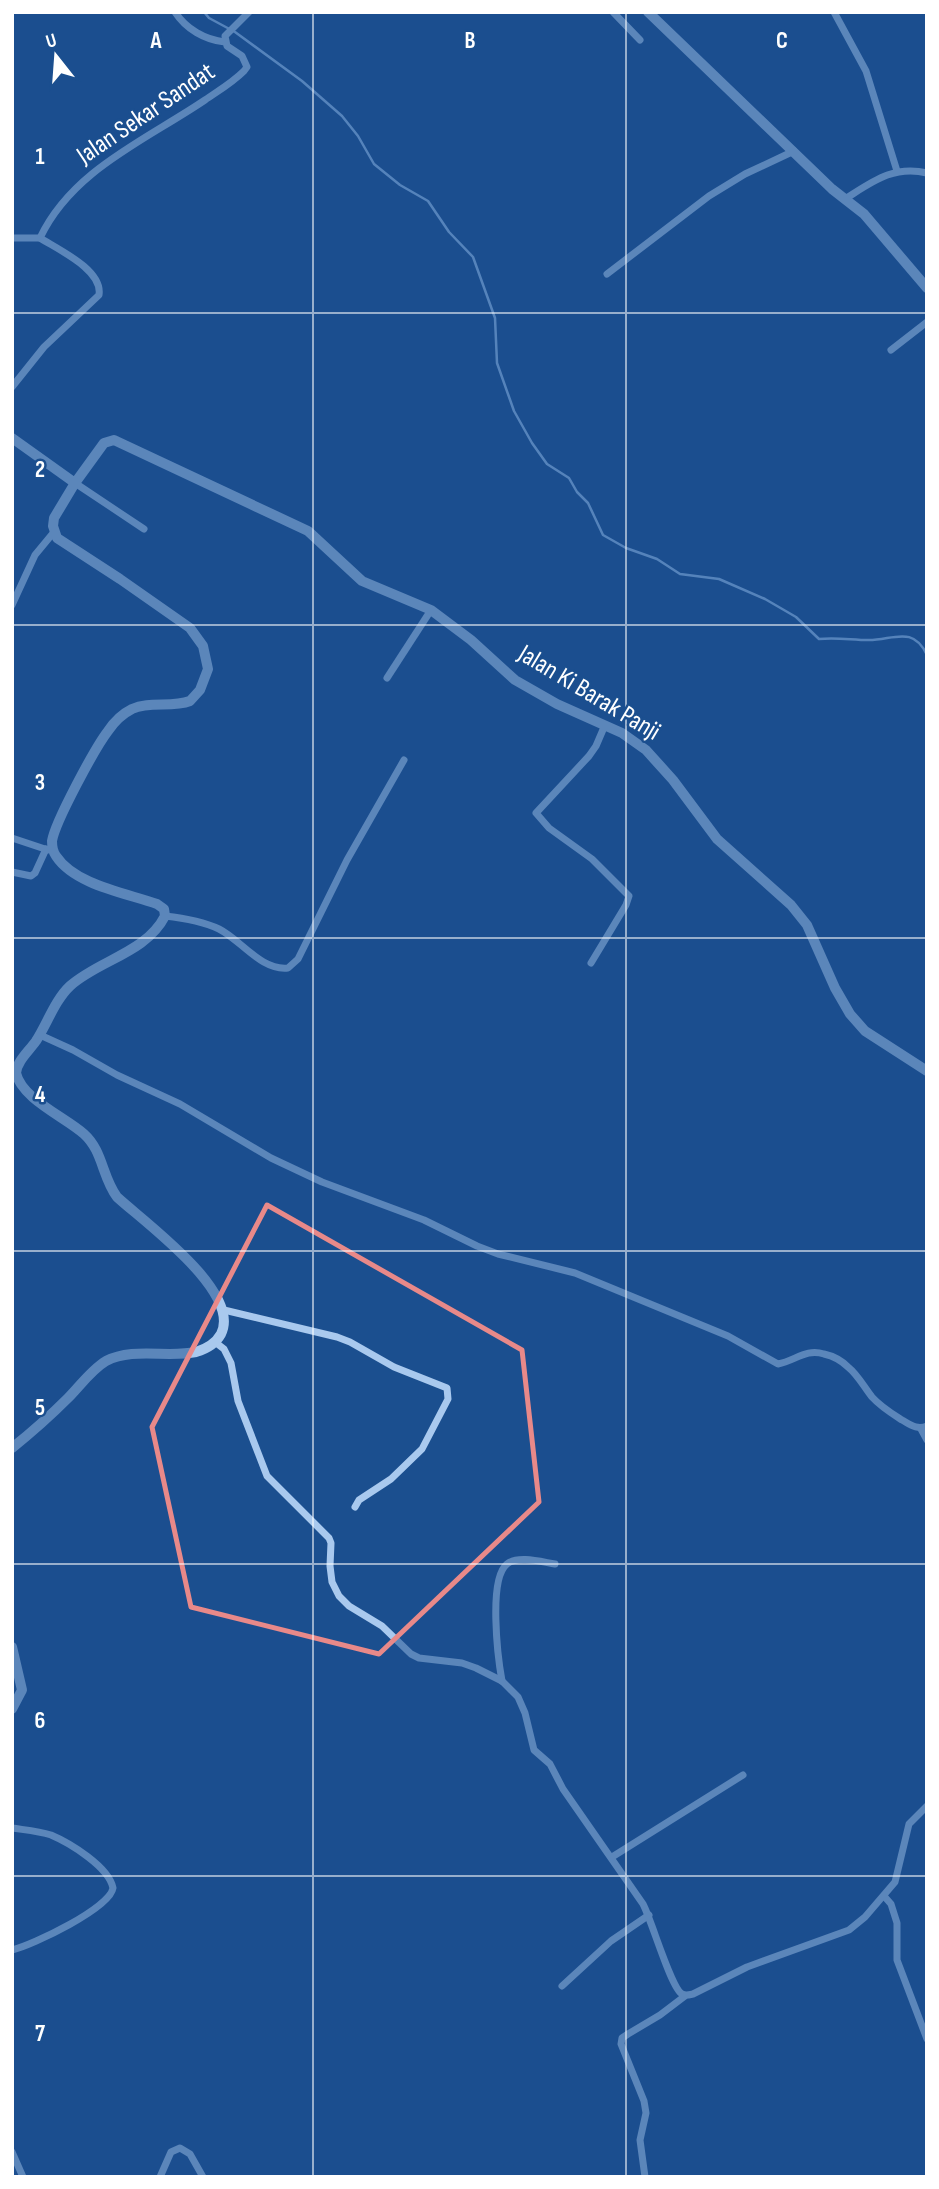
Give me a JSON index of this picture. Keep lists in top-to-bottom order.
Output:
{
  "streets": {
    "street": ["Jalan Sekar Sandat", "Jalan Ki Barak Panji"]
  },
  "north": "top",
  "grid": {
    "columns": ["A", "B", "C"],
    "rows": [
      "1",
      "2",
      "3",
      "4",
      "5",
      "6",
      "7"
    ]
  }
}
